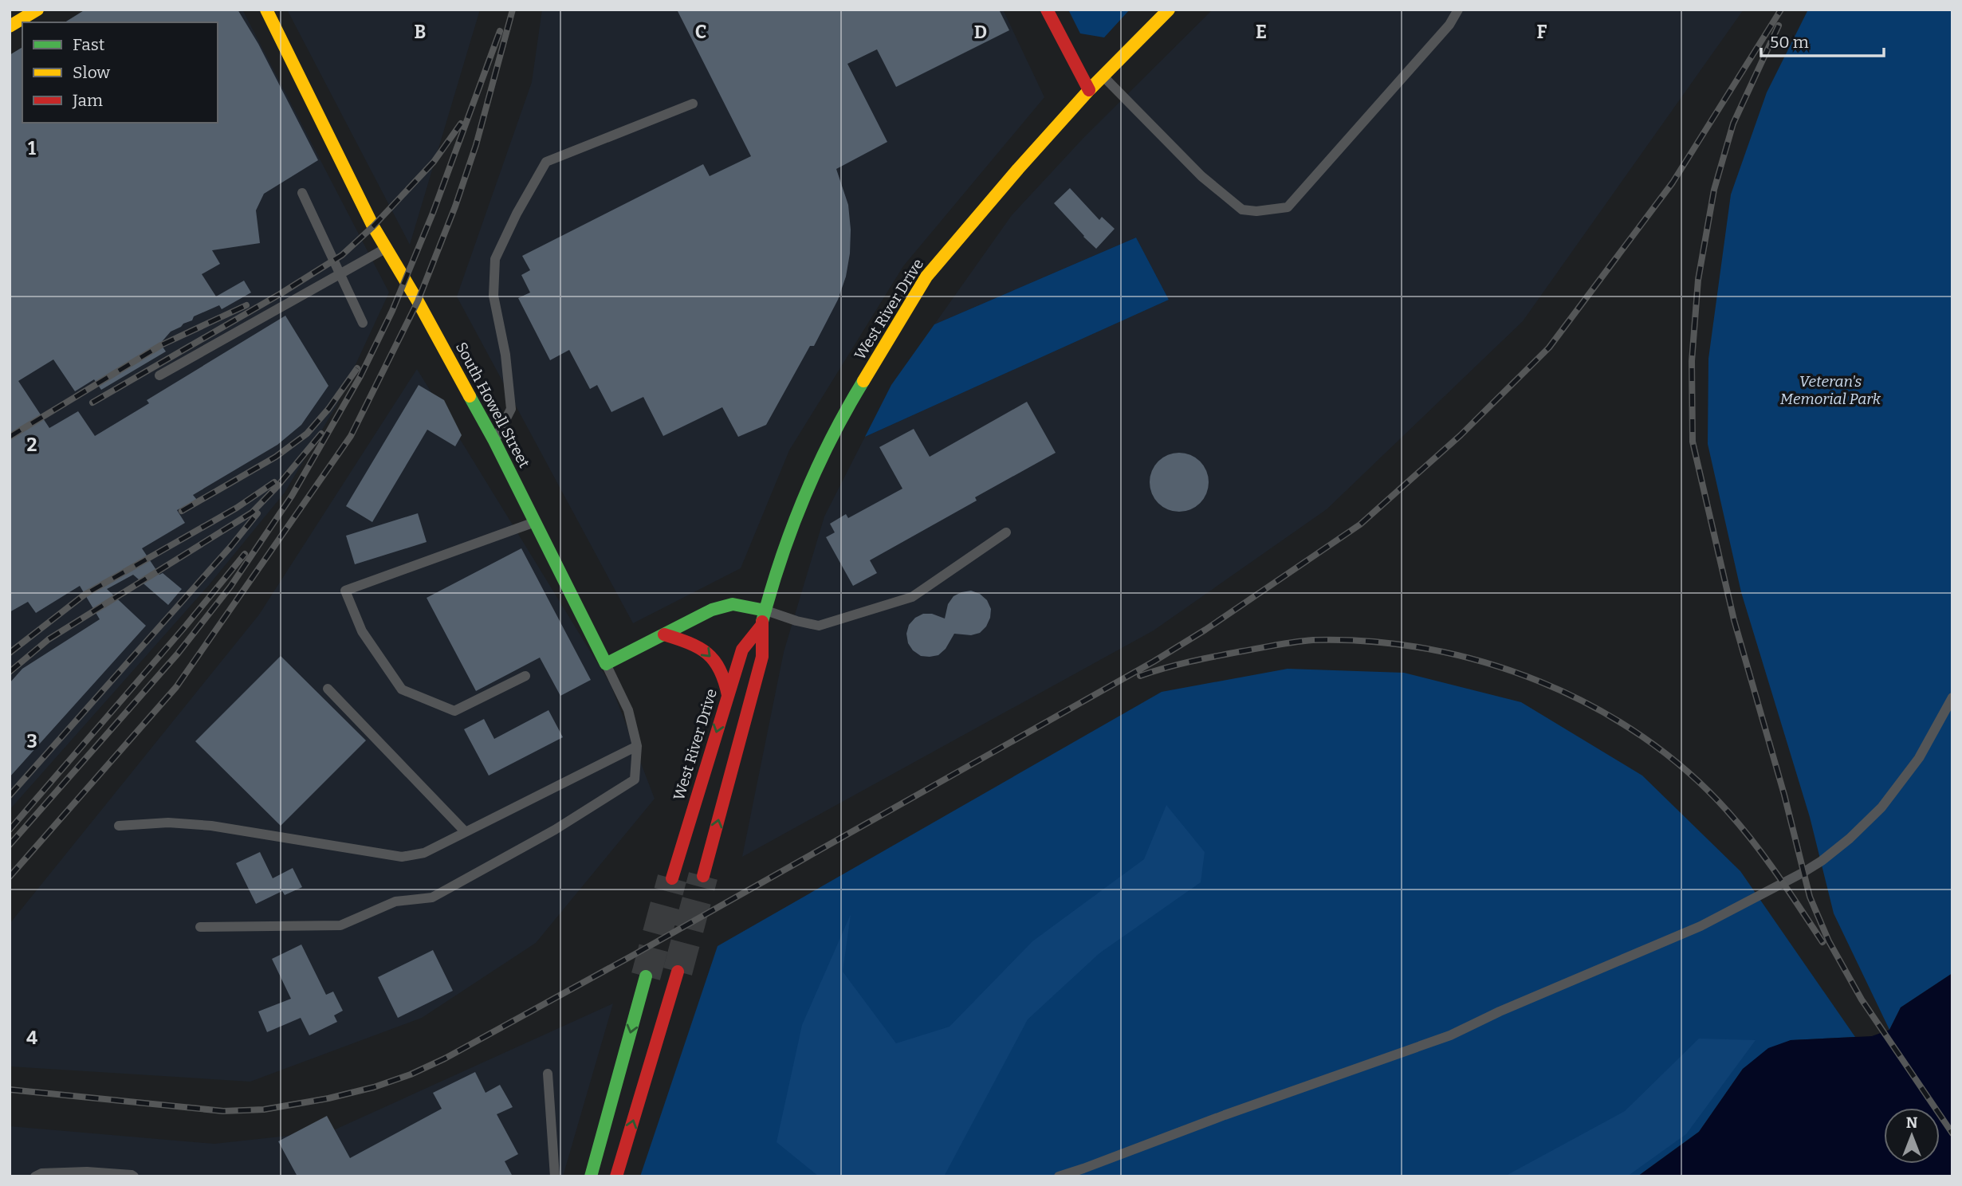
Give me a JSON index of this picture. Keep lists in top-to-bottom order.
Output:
{
  "streets": {
    "main road": ["West River Drive", "South Howell Street"]
  },
  "parks": ["Veteran's Memorial Park"],
  "legend": ["Fast", "Slow", "Jam"],
  "scale_bar": "50 m",
  "north": "top",
  "grid": {
    "columns": [
      "B",
      "C",
      "D",
      "E",
      "F"
    ],
    "rows": [
      "1",
      "2",
      "3",
      "4"
    ]
  }
}
